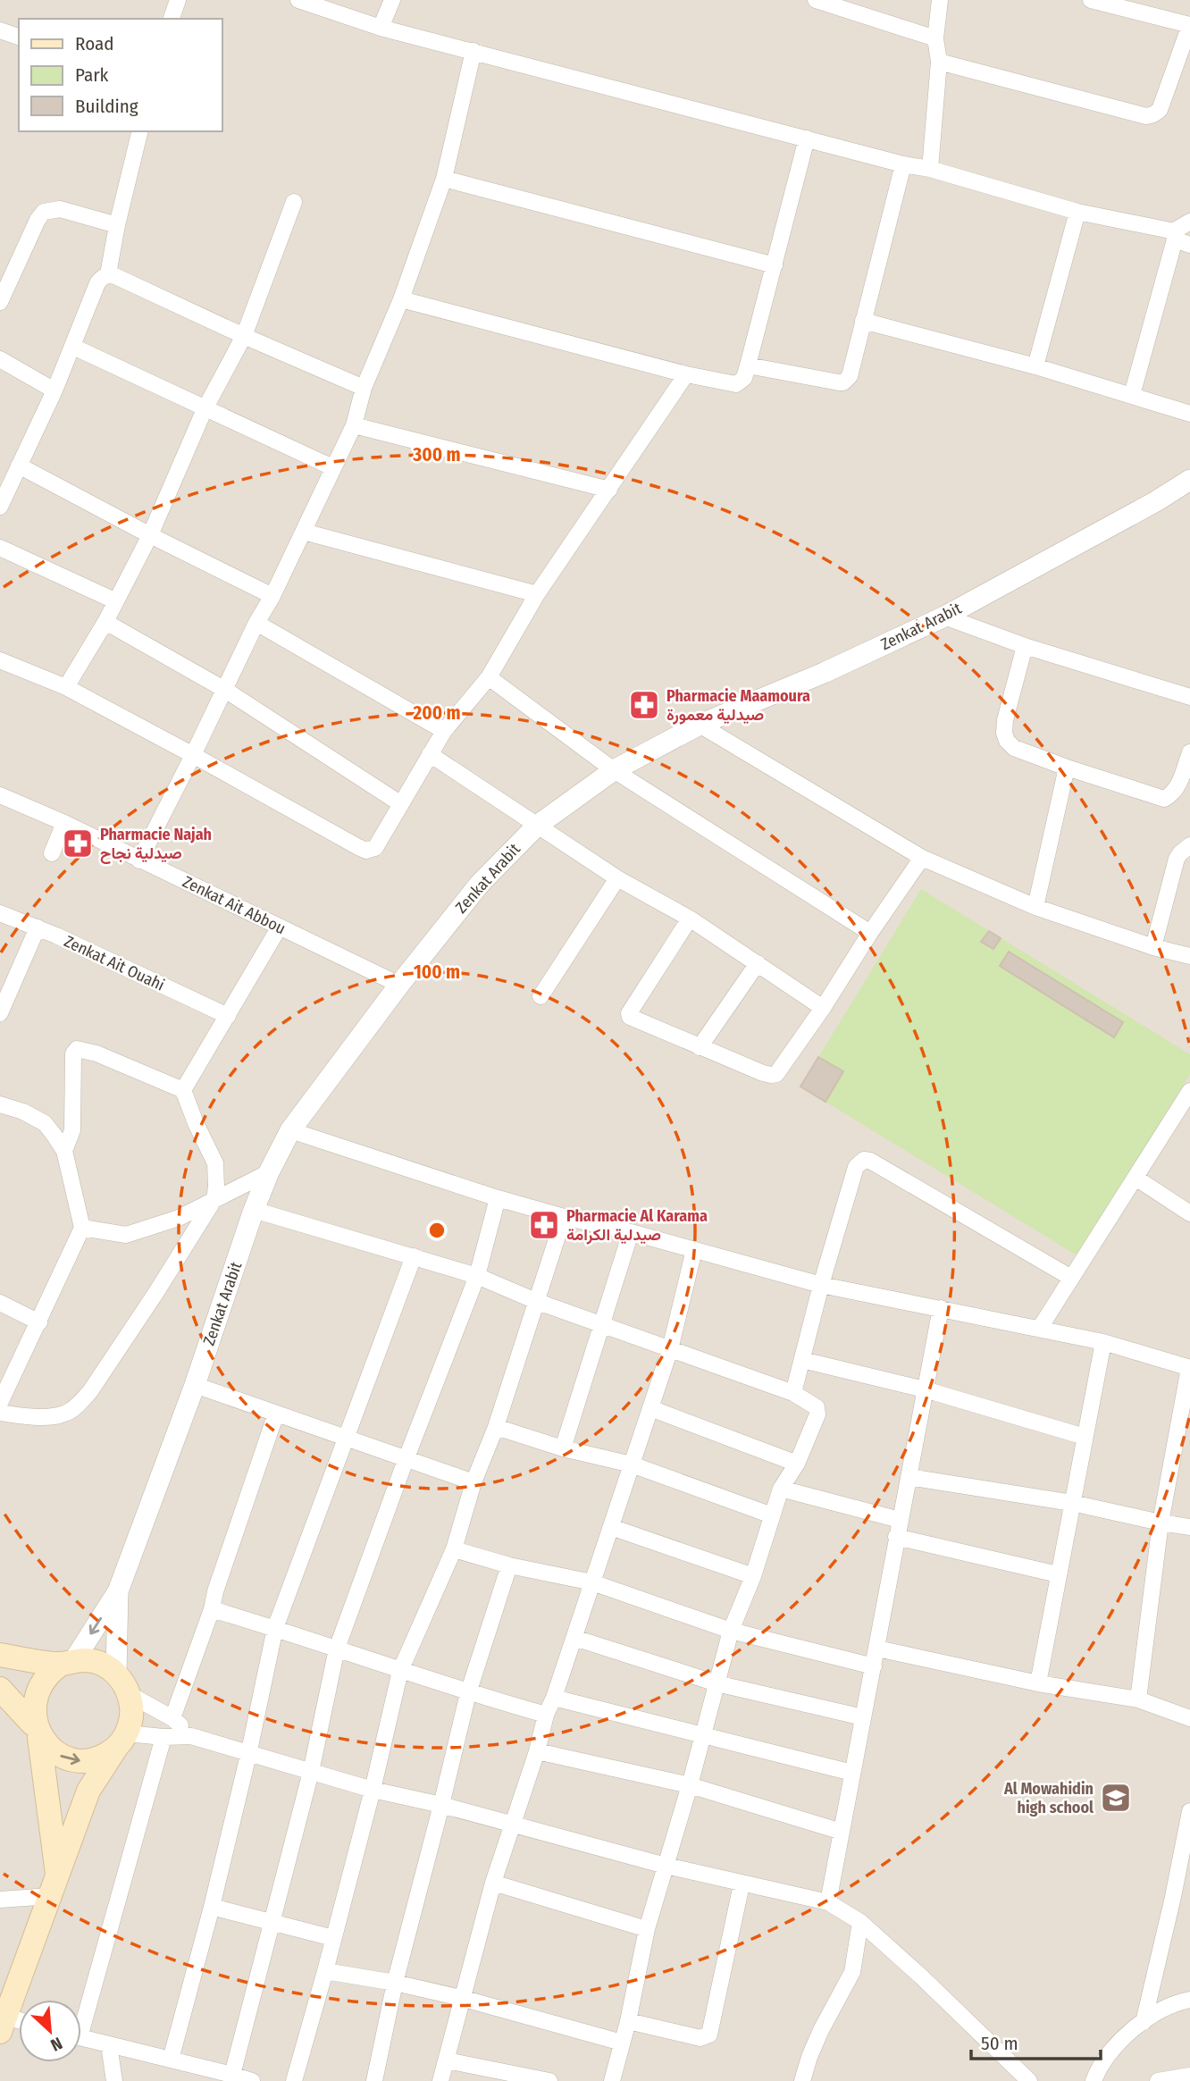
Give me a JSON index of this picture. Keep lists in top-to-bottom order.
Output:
{
  "streets": {
    "street": ["Zenkat Arabit", "Zenkat Ait Abbou", "Zenkat Ait Ouahi"]
  },
  "crossings": [
    ["Zenkat Arabit", "Zenkat Ait Abbou"]
  ],
  "places": {
    "pharmacy": ["Pharmacie Maamoura صيدلية معمورة", "Pharmacie Najah صيدلية نجاح", "Pharmacie Al Karama صيدلية الكرامة"],
    "school or university": ["Al Mowahidin high school"]
  },
  "legend": ["Road", "Park", "Building"],
  "scale_bar": "50 m",
  "north": "bottom right",
  "rings": ["300 m", "200 m", "100 m"]
}
